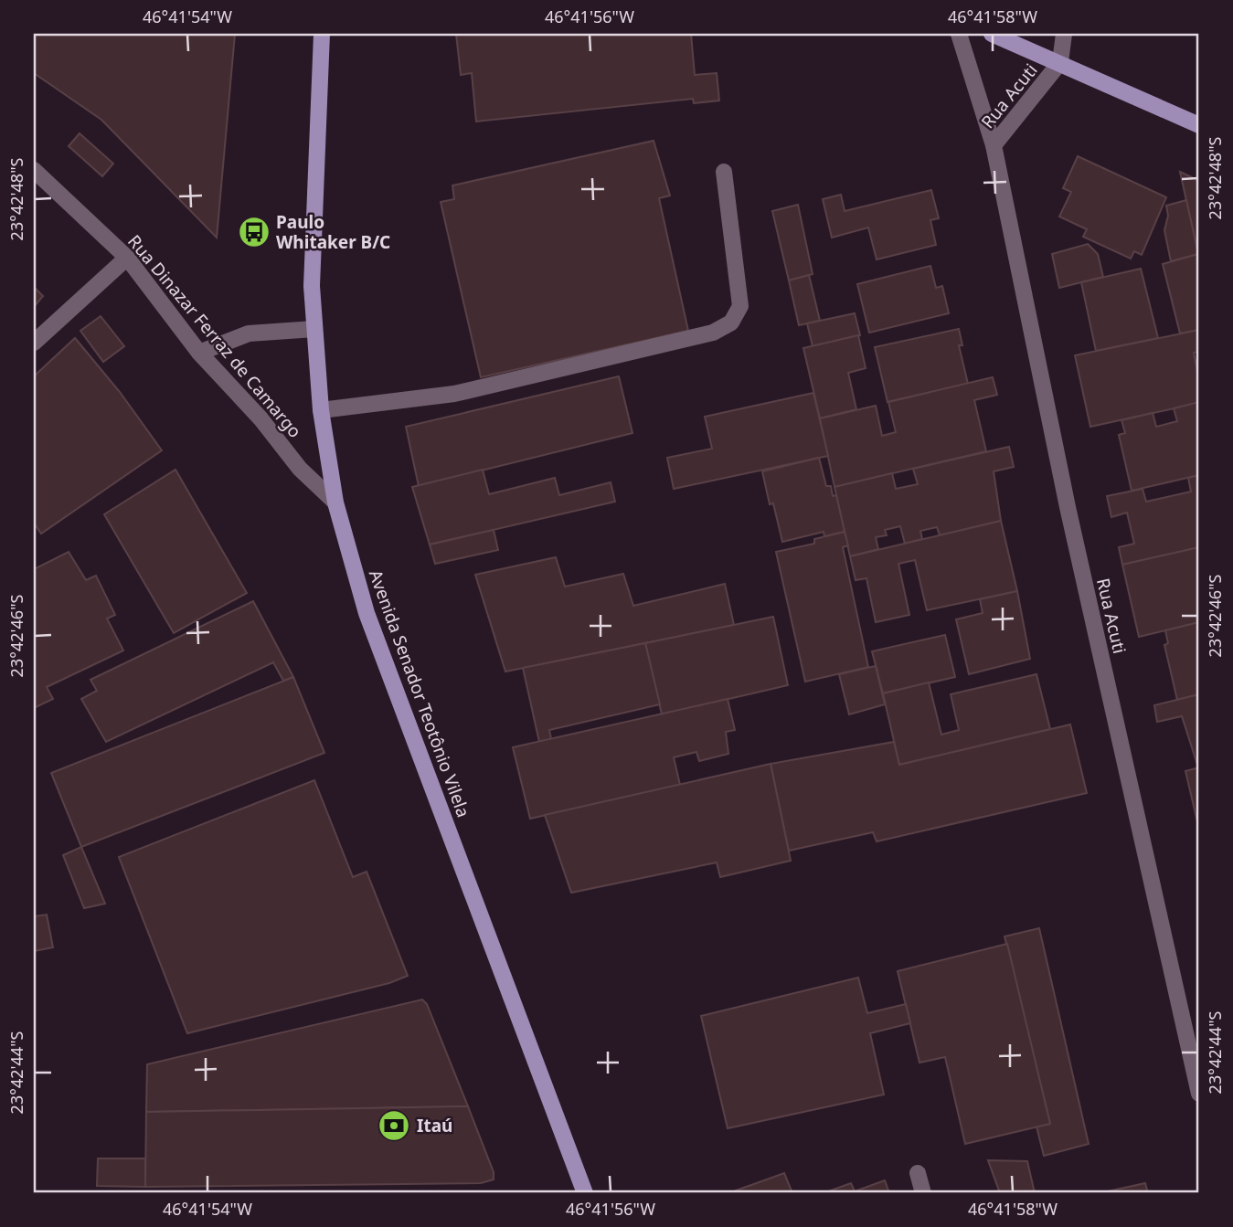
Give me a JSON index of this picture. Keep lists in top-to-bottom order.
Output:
{
  "streets": {
    "main road": ["Avenida Senador Teotônio Vilela"],
    "street": ["Rua Acuti", "Rua Dinazar Ferraz de Camargo"]
  },
  "crossings": [
    ["Rua Dinazar Ferraz de Camargo", "Avenida Senador Teotônio Vilela"]
  ],
  "places": {
    "bus stop": ["Paulo Whitaker B/C"],
    "bank": ["Itaú"]
  },
  "coordinates": [
    "46°41'54\"W",
    "46°41'56\"W",
    "46°41'58\"W",
    "23°42'48\"S",
    "23°42'46\"S",
    "23°42'44\"S"
  ]
}
